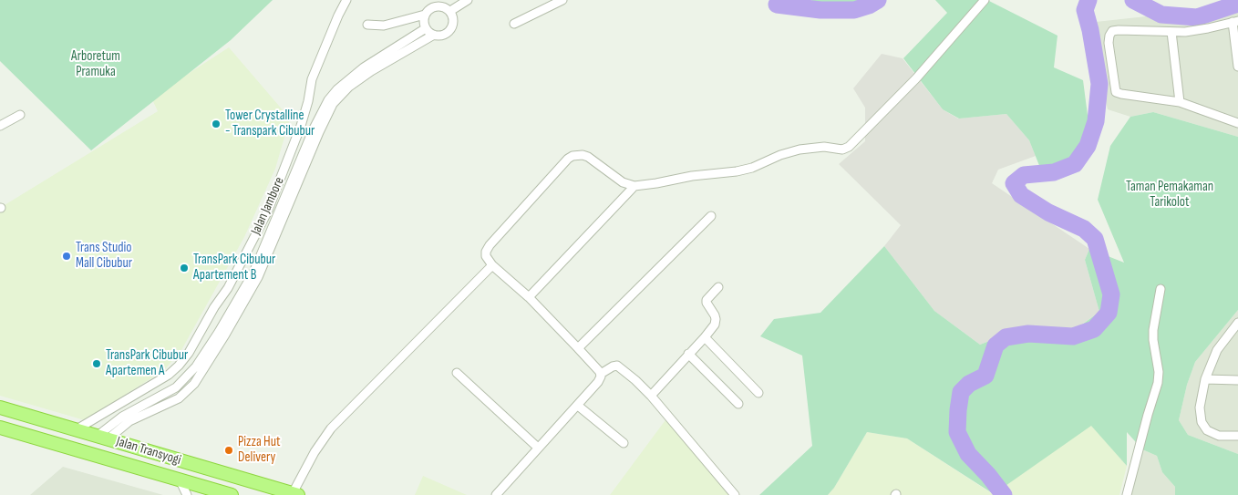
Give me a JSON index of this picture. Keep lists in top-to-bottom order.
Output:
{
  "streets": {
    "highway": ["Jalan Transyogi"],
    "street": ["Jalan Jambore"]
  },
  "crossings": [
    ["Jalan Jambore", "Jalan Transyogi"]
  ],
  "parks": ["Arboretum Pramuka", "Taman Pemakaman Tarikolot"],
  "places": [
    "Tower Crystalline - Transpark Cibubur",
    "Trans Studio Mall Cibubur",
    "TransPark Cibubur Apartement B",
    "TransPark Cibubur Apartemen A",
    "Pizza Hut Delivery"
  ]
}
